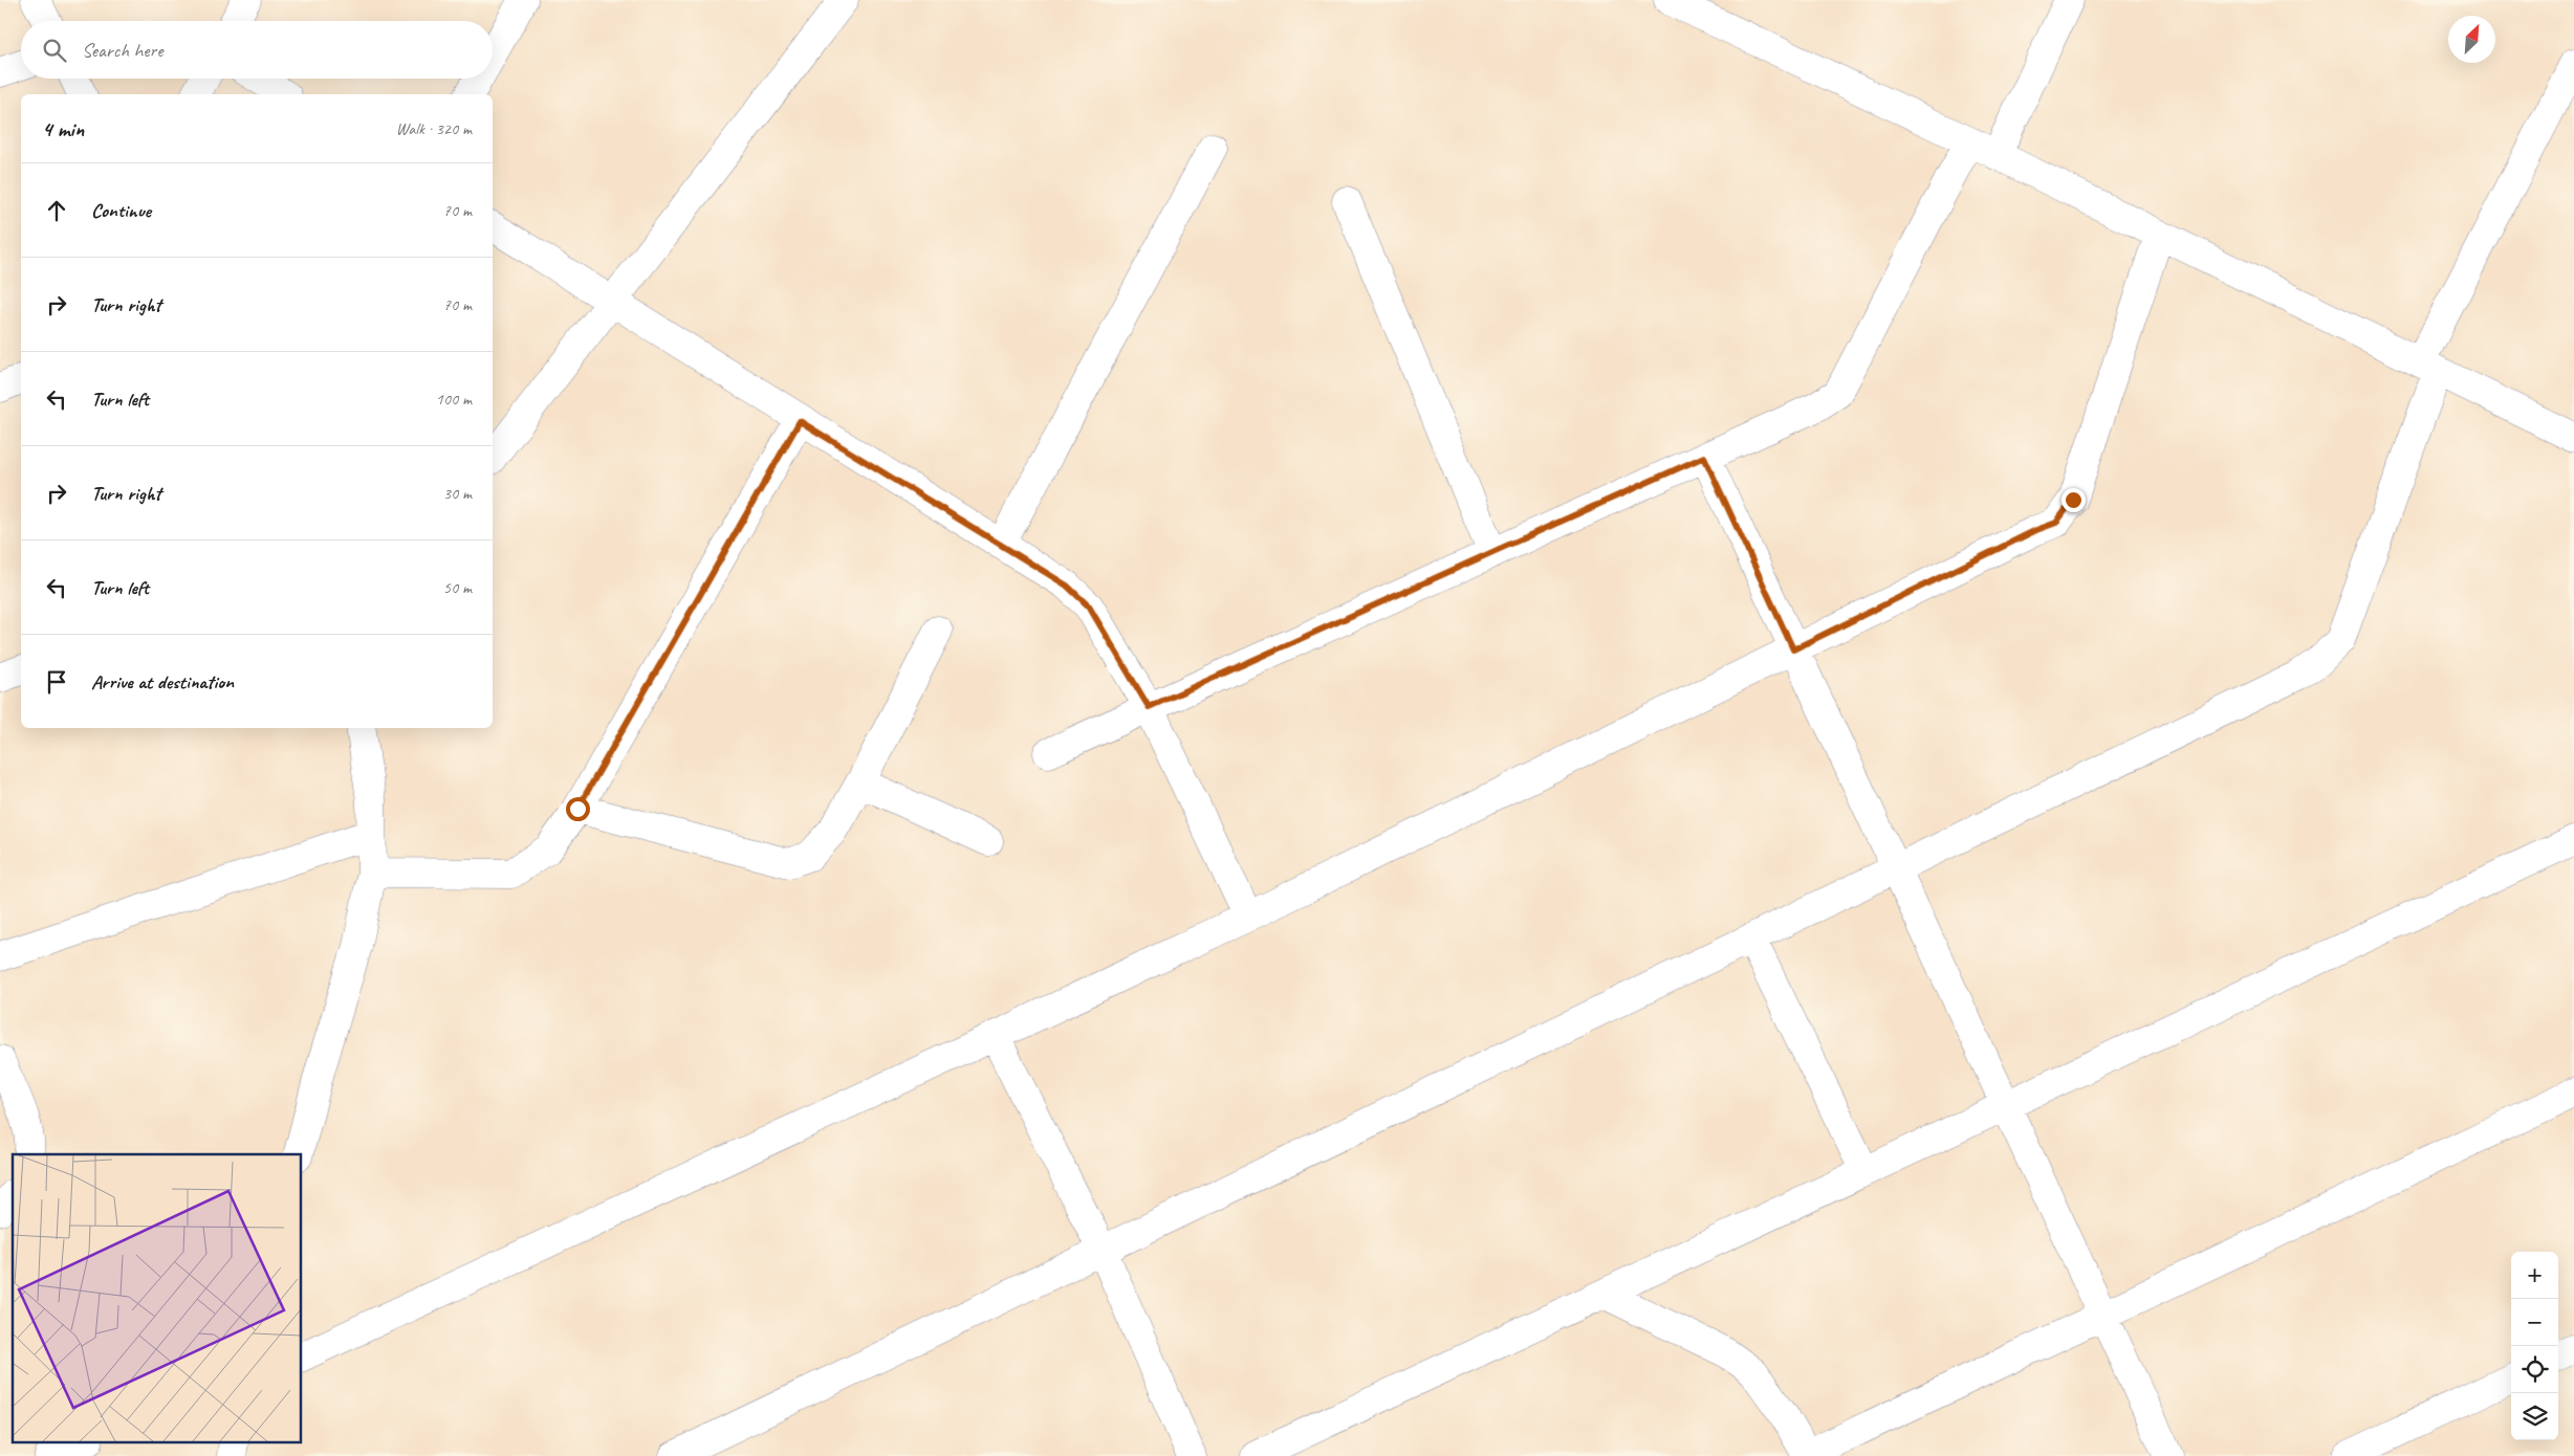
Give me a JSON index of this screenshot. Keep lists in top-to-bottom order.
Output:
{
  "north": "top right",
  "page": {
    "search": "Search here",
    "heading": ["4 min", "Walk · 320 m"],
    "list": [
      ["Continue", "70 m"],
      ["Turn right", "70 m"],
      ["Turn left", "100 m"],
      ["Turn right", "30 m"],
      ["Turn left", "50 m"],
      "Arrive at destination"
    ],
    "map_buttons": ["+", "−"]
  }
}
